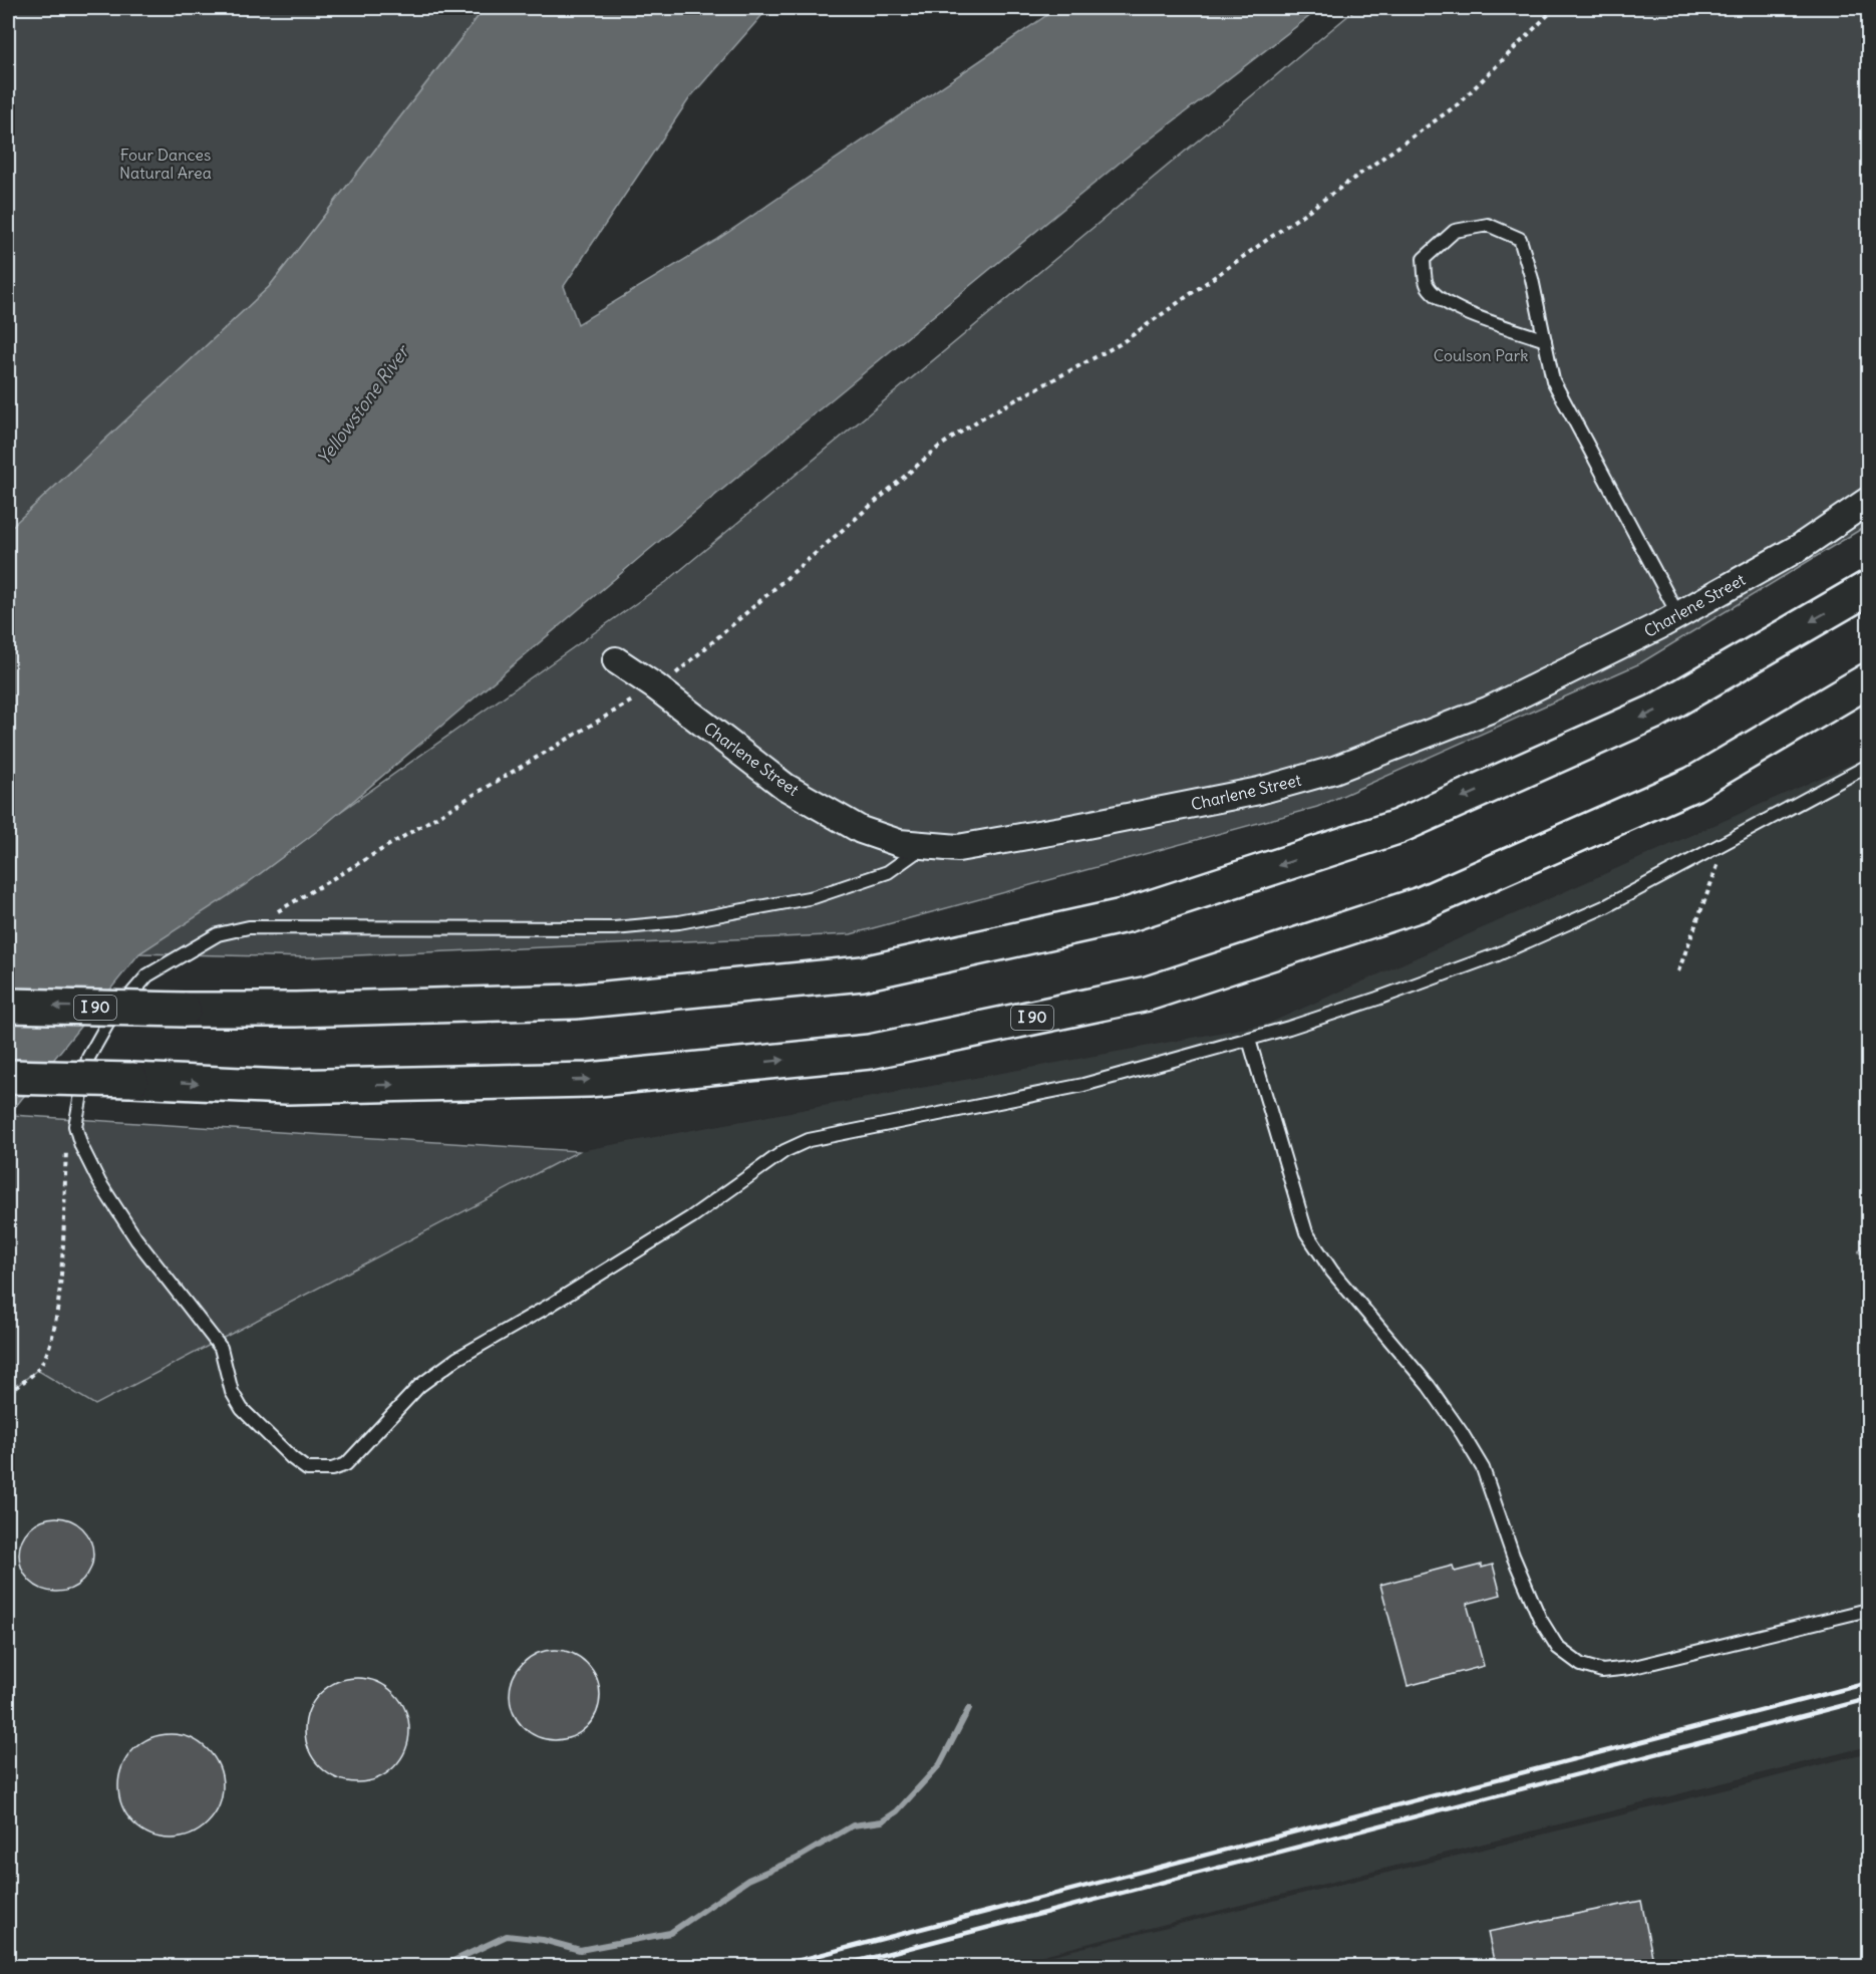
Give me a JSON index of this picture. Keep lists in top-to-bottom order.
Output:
{
  "streets": {
    "highway": ["I 90"],
    "street": ["Charlene Street"]
  },
  "water": ["Yellowstone River"],
  "parks": ["Four Dances Natural Area", "Coulson Park"]
}
